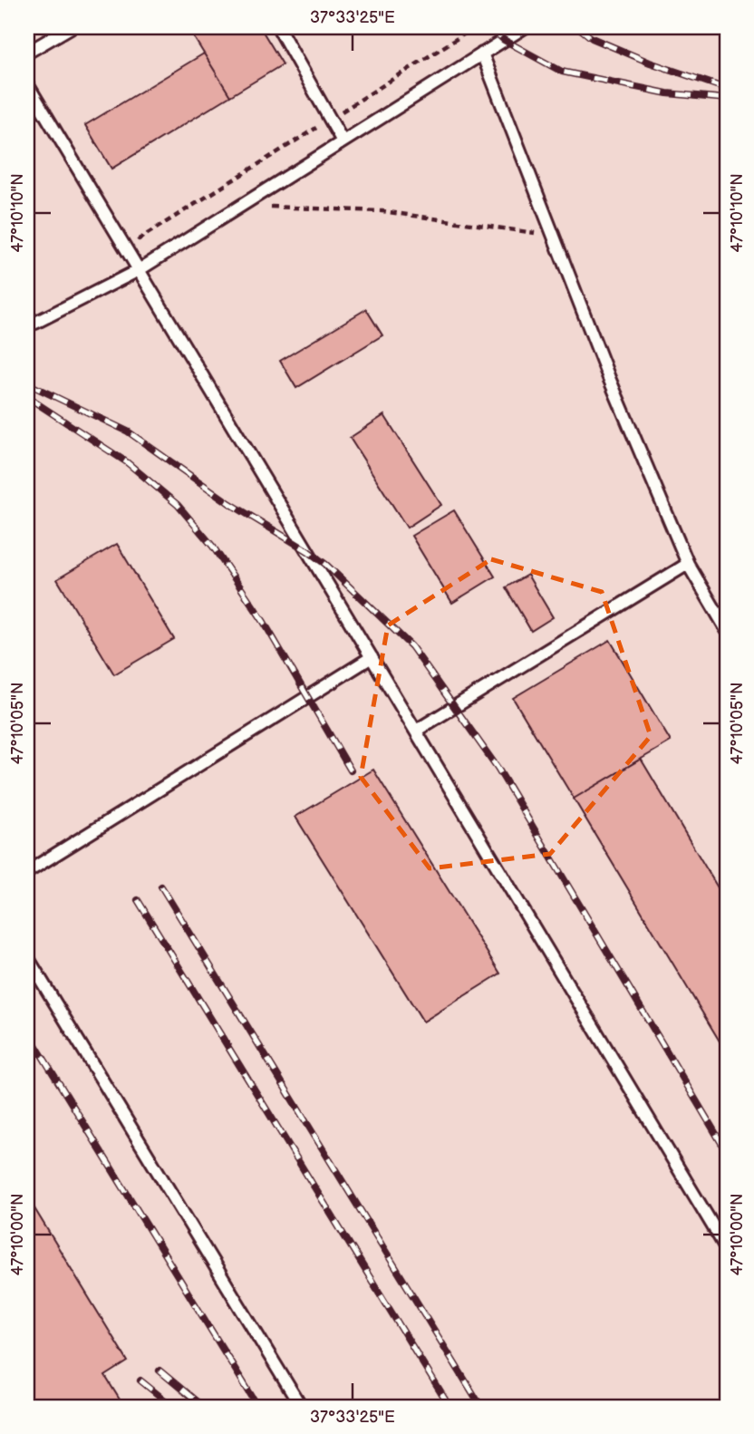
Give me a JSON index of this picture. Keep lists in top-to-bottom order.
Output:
{
  "coordinates": [
    "37°33'25\"E",
    "47°10'10\"N",
    "47°10'05\"N",
    "47°10'00\"N"
  ]
}
